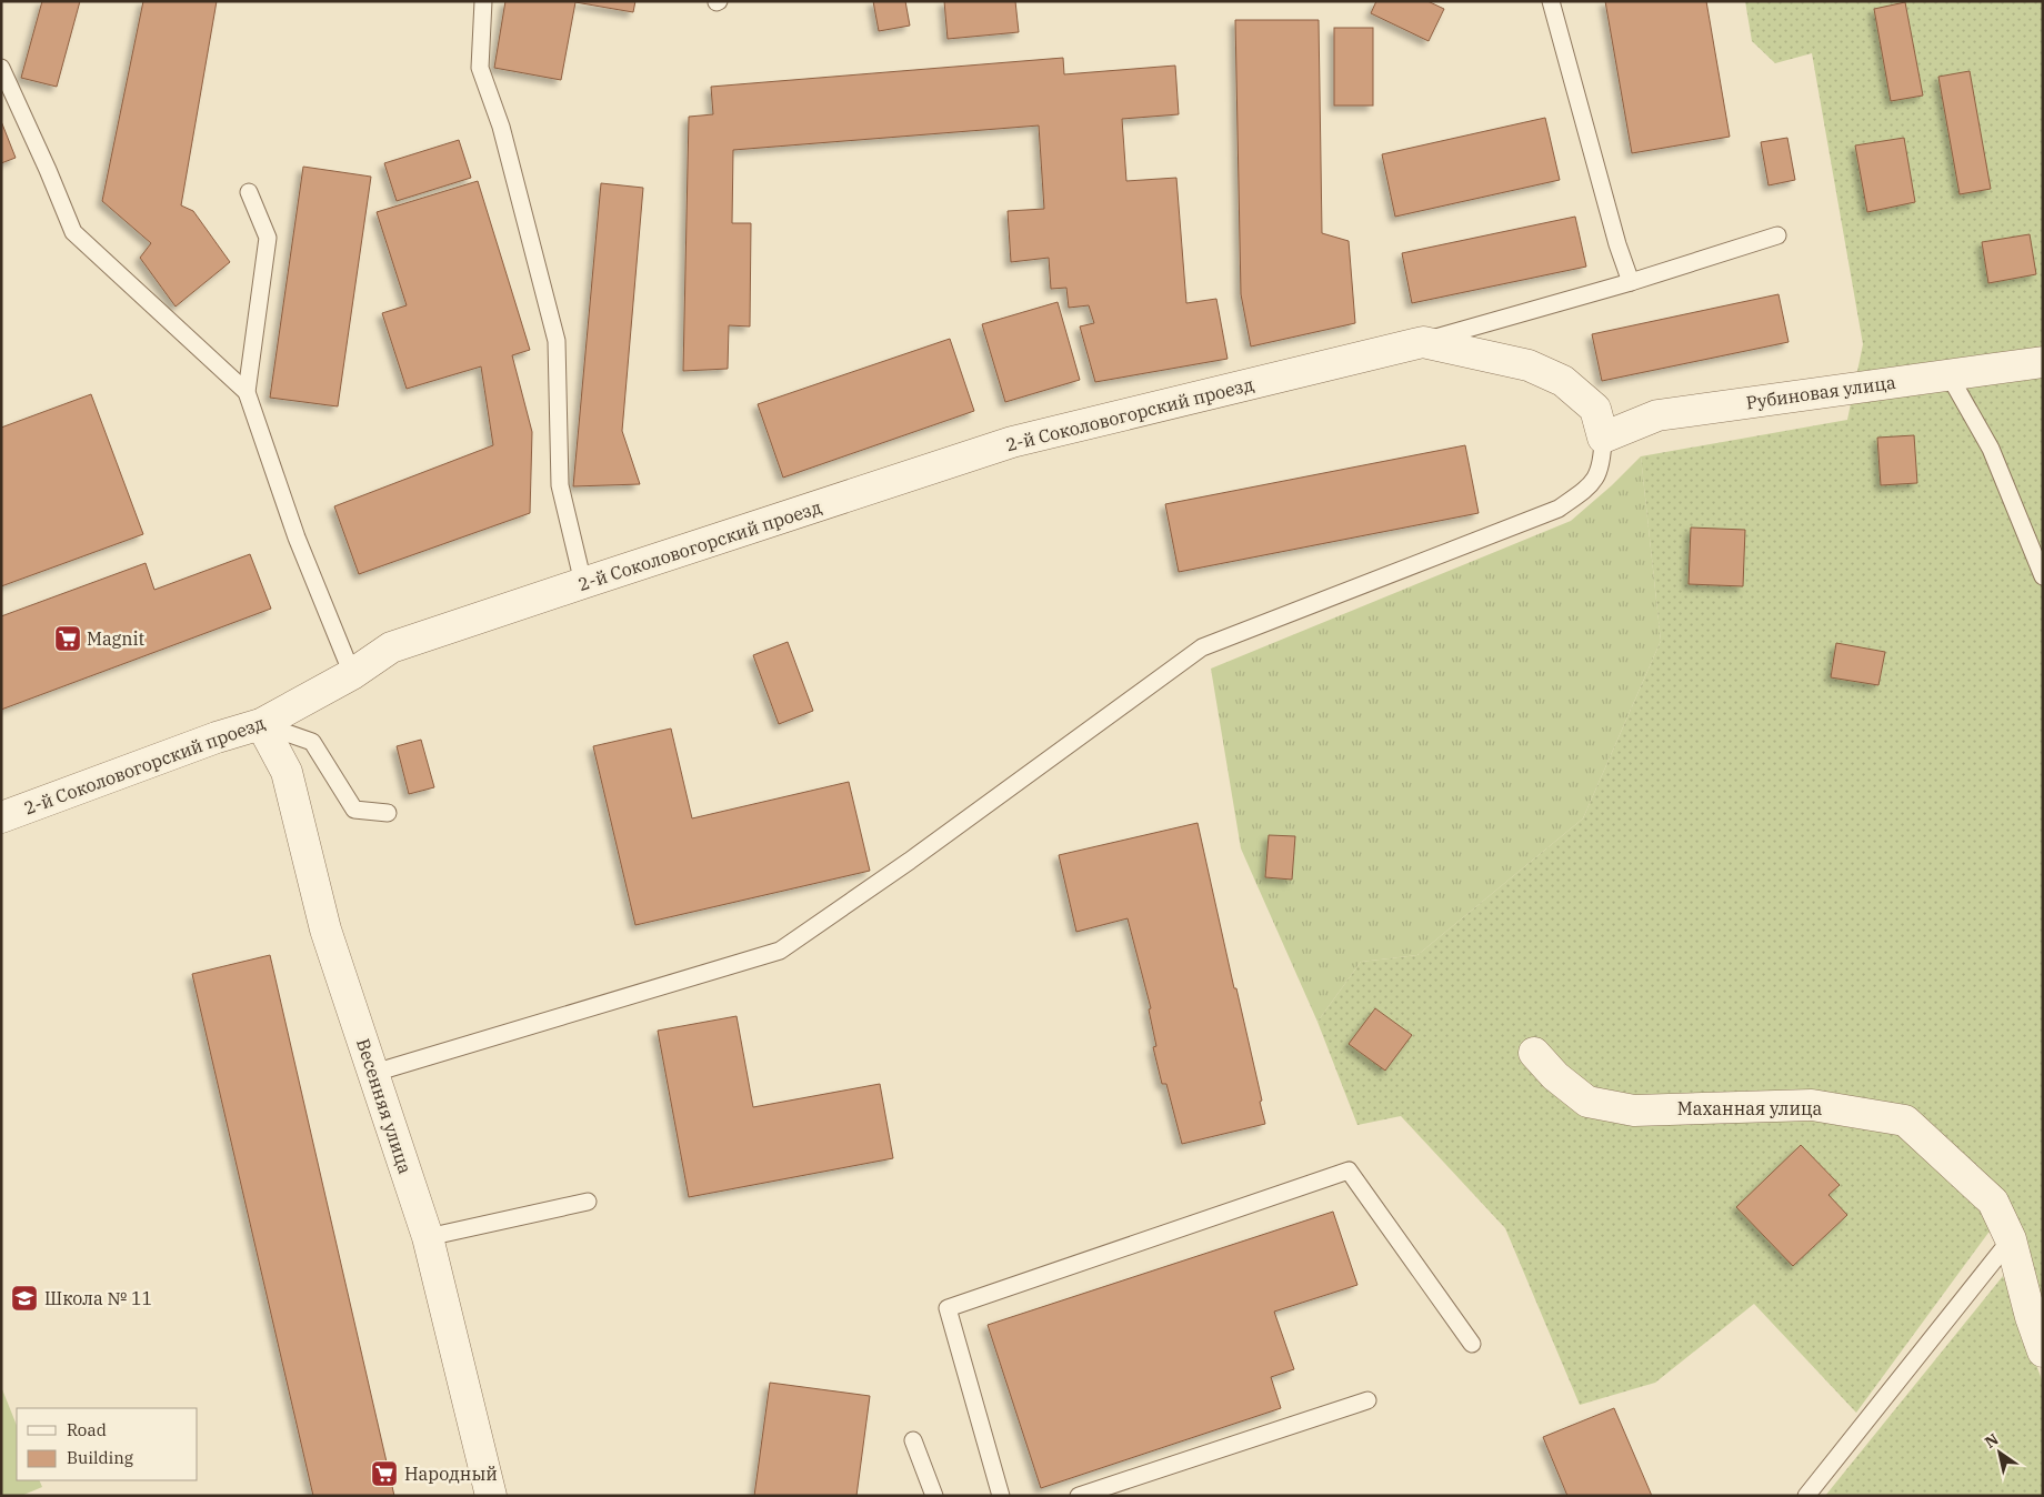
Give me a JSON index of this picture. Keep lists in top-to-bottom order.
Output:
{
  "streets": {
    "street": [
      "Рубиновая улица",
      "2-й Соколовогорский проезд",
      "Весенняя улица",
      "Маханная улица"
    ]
  },
  "crossings": [
    ["2-й Соколовогорский проезд", "Весенняя улица"]
  ],
  "places": {
    "supermarket": ["Magnit", "Народный"],
    "school or university": ["Школа № 11"]
  },
  "legend": ["Road", "Building"],
  "north": "top left"
}
